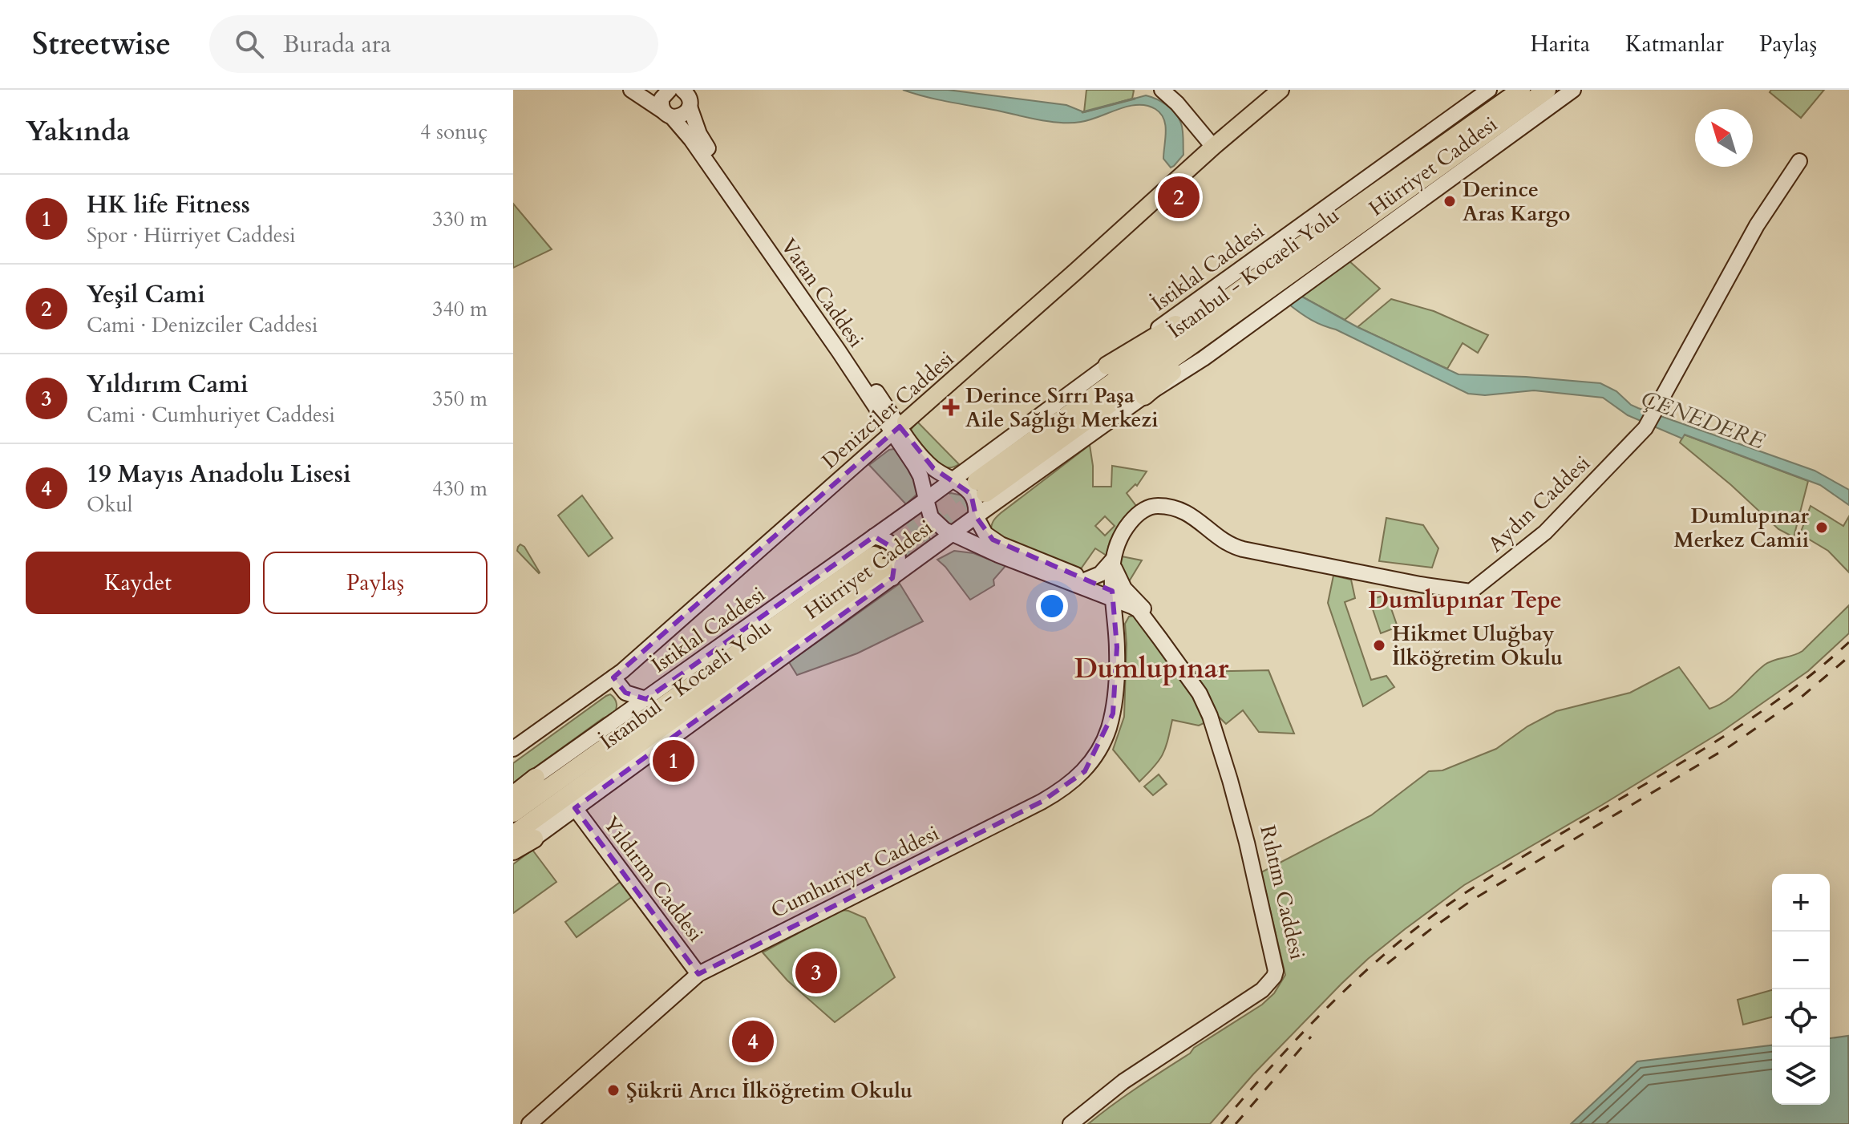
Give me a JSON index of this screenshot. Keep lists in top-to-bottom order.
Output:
{
  "streets": {
    "highway": ["İstanbul - Kocaeli Yolu"],
    "main road": [
      "Hürriyet Caddesi",
      "İstiklal Caddesi",
      "Vatan Caddesi",
      "Denizciler Caddesi",
      "Aydın Caddesi",
      "Cumhuriyet Caddesi",
      "Yıldırım Caddesi",
      "Rıhtım Caddesi"
    ]
  },
  "crossings": [
    ["Hürriyet Caddesi", "İstiklal Caddesi"],
    ["Hürriyet Caddesi", "İstanbul - Kocaeli Yolu"],
    ["Hürriyet Caddesi", "Vatan Caddesi"],
    ["Hürriyet Caddesi", "Cumhuriyet Caddesi"],
    ["Hürriyet Caddesi", "Yıldırım Caddesi"],
    ["Hürriyet Caddesi", "Rıhtım Caddesi"],
    ["İstiklal Caddesi", "Vatan Caddesi"],
    ["Vatan Caddesi", "Denizciler Caddesi"],
    ["Aydın Caddesi", "Cumhuriyet Caddesi"],
    ["Cumhuriyet Caddesi", "Yıldırım Caddesi"]
  ],
  "districts": ["Dumlupınar Tepe", "Dumlupınar"],
  "water": ["ÇENEDERE"],
  "places": {
    "other": [
      "Derince Aras Kargo",
      "Dumlupınar Merkez Camii",
      "Hikmet Uluğbay İlköğretim Okulu",
      "Şükrü Arıcı İlköğretim Okulu"
    ],
    "health": ["Derince Sırrı Paşa Aile Sağlığı Merkezi"]
  },
  "north": "top left",
  "page": {
    "header": "Streetwise",
    "search": "Burada ara",
    "nav": ["Harita", "Katmanlar", "Paylaş"],
    "heading": ["Yakında", "4 sonuç"],
    "list": [
      {
        "mark": "1",
        "name": "HK life Fitness",
        "note": "Spor · Hürriyet Caddesi",
        "value": "330 m"
      },
      {
        "mark": "2",
        "name": "Yeşil Cami",
        "note": "Cami · Denizciler Caddesi",
        "value": "340 m"
      },
      {
        "mark": "3",
        "name": "Yıldırım Cami",
        "note": "Cami · Cumhuriyet Caddesi",
        "value": "350 m"
      },
      {
        "mark": "4",
        "name": "19 Mayıs Anadolu Lisesi",
        "note": "Okul",
        "value": "430 m"
      }
    ],
    "pins": [
      "2",
      "1",
      "3",
      "4"
    ],
    "buttons": ["Kaydet", "Paylaş"],
    "map_buttons": ["+", "−"]
  }
}
